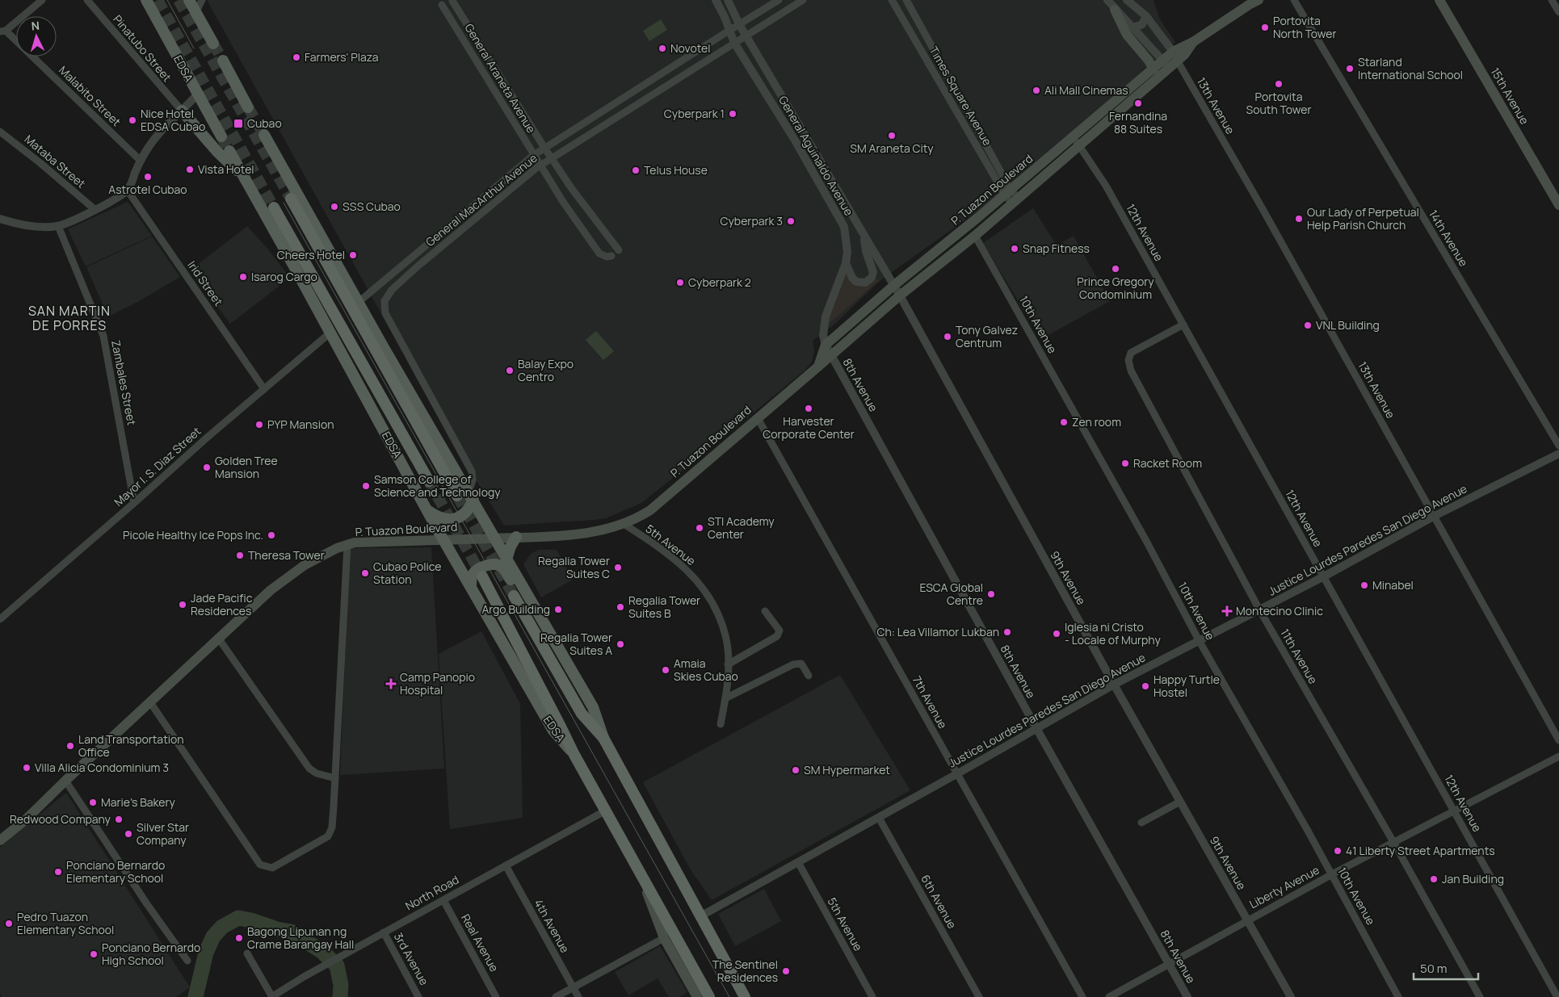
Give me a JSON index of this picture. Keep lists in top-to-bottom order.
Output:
{
  "streets": {
    "highway": ["EDSA"],
    "main road": ["15th Avenue", "P. Tuazon Boulevard"],
    "street": [
      "Pinatubo Street",
      "General Araneta Avenue",
      "Malabito Street",
      "Times Square Avenue",
      "13th Avenue",
      "General Aguinaldo Avenue",
      "Mataba Street",
      "General MacArthur Avenue",
      "12th Avenue",
      "14th Avenue",
      "Irid Street",
      "10th Avenue",
      "Zambales Street",
      "8th Avenue",
      "Mayor I. S. Diaz Street",
      "Justice Lourdes Paredes San Diego Avenue",
      "5th Avenue",
      "9th Avenue",
      "11th Avenue",
      "7th Avenue",
      "Liberty Avenue",
      "North Road",
      "6th Avenue",
      "4th Avenue",
      "Real Avenue",
      "3rd Avenue"
    ]
  },
  "crossings": [
    ["EDSA", "P. Tuazon Boulevard"],
    ["EDSA", "Mayor I. S. Diaz Street"],
    ["EDSA", "North Road"],
    ["General Araneta Avenue", "General MacArthur Avenue"],
    ["Times Square Avenue", "P. Tuazon Boulevard"],
    ["13th Avenue", "P. Tuazon Boulevard"],
    ["13th Avenue", "Justice Lourdes Paredes San Diego Avenue"],
    ["General Aguinaldo Avenue", "P. Tuazon Boulevard"],
    ["General Aguinaldo Avenue", "General MacArthur Avenue"],
    ["General Aguinaldo Avenue", "8th Avenue"],
    ["General Aguinaldo Avenue", "9th Avenue"],
    ["P. Tuazon Boulevard", "12th Avenue"],
    ["P. Tuazon Boulevard", "10th Avenue"],
    ["P. Tuazon Boulevard", "8th Avenue"],
    ["P. Tuazon Boulevard", "5th Avenue"],
    ["P. Tuazon Boulevard", "9th Avenue"],
    ["P. Tuazon Boulevard", "7th Avenue"],
    ["12th Avenue", "Justice Lourdes Paredes San Diego Avenue"],
    ["12th Avenue", "11th Avenue"],
    ["12th Avenue", "Liberty Avenue"],
    ["Irid Street", "Mayor I. S. Diaz Street"],
    ["10th Avenue", "Justice Lourdes Paredes San Diego Avenue"],
    ["10th Avenue", "Liberty Avenue"],
    ["Zambales Street", "Mayor I. S. Diaz Street"],
    ["8th Avenue", "Justice Lourdes Paredes San Diego Avenue"],
    ["8th Avenue", "Liberty Avenue"],
    ["Justice Lourdes Paredes San Diego Avenue", "5th Avenue"],
    ["Justice Lourdes Paredes San Diego Avenue", "9th Avenue"],
    ["Justice Lourdes Paredes San Diego Avenue", "11th Avenue"],
    ["Justice Lourdes Paredes San Diego Avenue", "7th Avenue"],
    ["Justice Lourdes Paredes San Diego Avenue", "6th Avenue"],
    ["9th Avenue", "Liberty Avenue"],
    ["11th Avenue", "Liberty Avenue"],
    ["North Road", "4th Avenue"],
    ["North Road", "Real Avenue"],
    ["North Road", "3rd Avenue"]
  ],
  "districts": ["SAN MARTIN DE PORRES"],
  "places": {
    "other": [
      "Portovita North Tower",
      "Novotel",
      "Farmers' Plaza",
      "Starland International School",
      "Portovita South Tower",
      "Ali Mall Cinemas",
      "Fernandina 88 Suites",
      "Cyberpark 1",
      "Nice Hotel EDSA Cubao",
      "SM Araneta City",
      "Vista Hotel",
      "Telus House",
      "Astrotel Cubao",
      "SSS Cubao",
      "Our Lady of Perpetual Help Parish Church",
      "Cyberpark 3",
      "Snap Fitness",
      "Cheers Hotel",
      "Prince Gregory Condominium",
      "Isarog Cargo",
      "Cyberpark 2",
      "VNL Building",
      "Tony Galvez Centrum",
      "Balay Expo Centro",
      "Harvester Corporate Center",
      "Zen room",
      "PYP Mansion",
      "Racket Room",
      "Golden Tree Mansion",
      "Samson College of Science and Technology",
      "STI Academy Center",
      "Picole Healthy Ice Pops Inc.",
      "Theresa Tower",
      "Regalia Tower Suites C",
      "Cubao Police Station",
      "Minabel",
      "ESCA Global Centre",
      "Jade Pacific Residences",
      "Regalia Tower Suites B",
      "Argo Building",
      "Ch: Lea Villamor Lukban",
      "Iglesia ni Cristo - Locale of Murphy",
      "Regalia Tower Suites A",
      "Amaia Skies Cubao",
      "Happy Turtle Hostel",
      "Land Transportation Office",
      "Villa Alicia Condominium 3",
      "SM Hypermarket",
      "Marie's Bakery",
      "Redwood Company",
      "Silver Star Company",
      "41 Liberty Street Apartments",
      "Ponciano Bernardo Elementary School",
      "Jan Building",
      "Pedro Tuazon Elementary School",
      "Bagong Lipunan ng Crame Barangay Hall",
      "Ponciano Bernardo High School",
      "The Sentinel Residences"
    ],
    "transit": ["Cubao"],
    "health": ["Montecino Clinic", "Camp Panopio Hospital"]
  },
  "scale_bar": "50 m",
  "north": "top"
}
